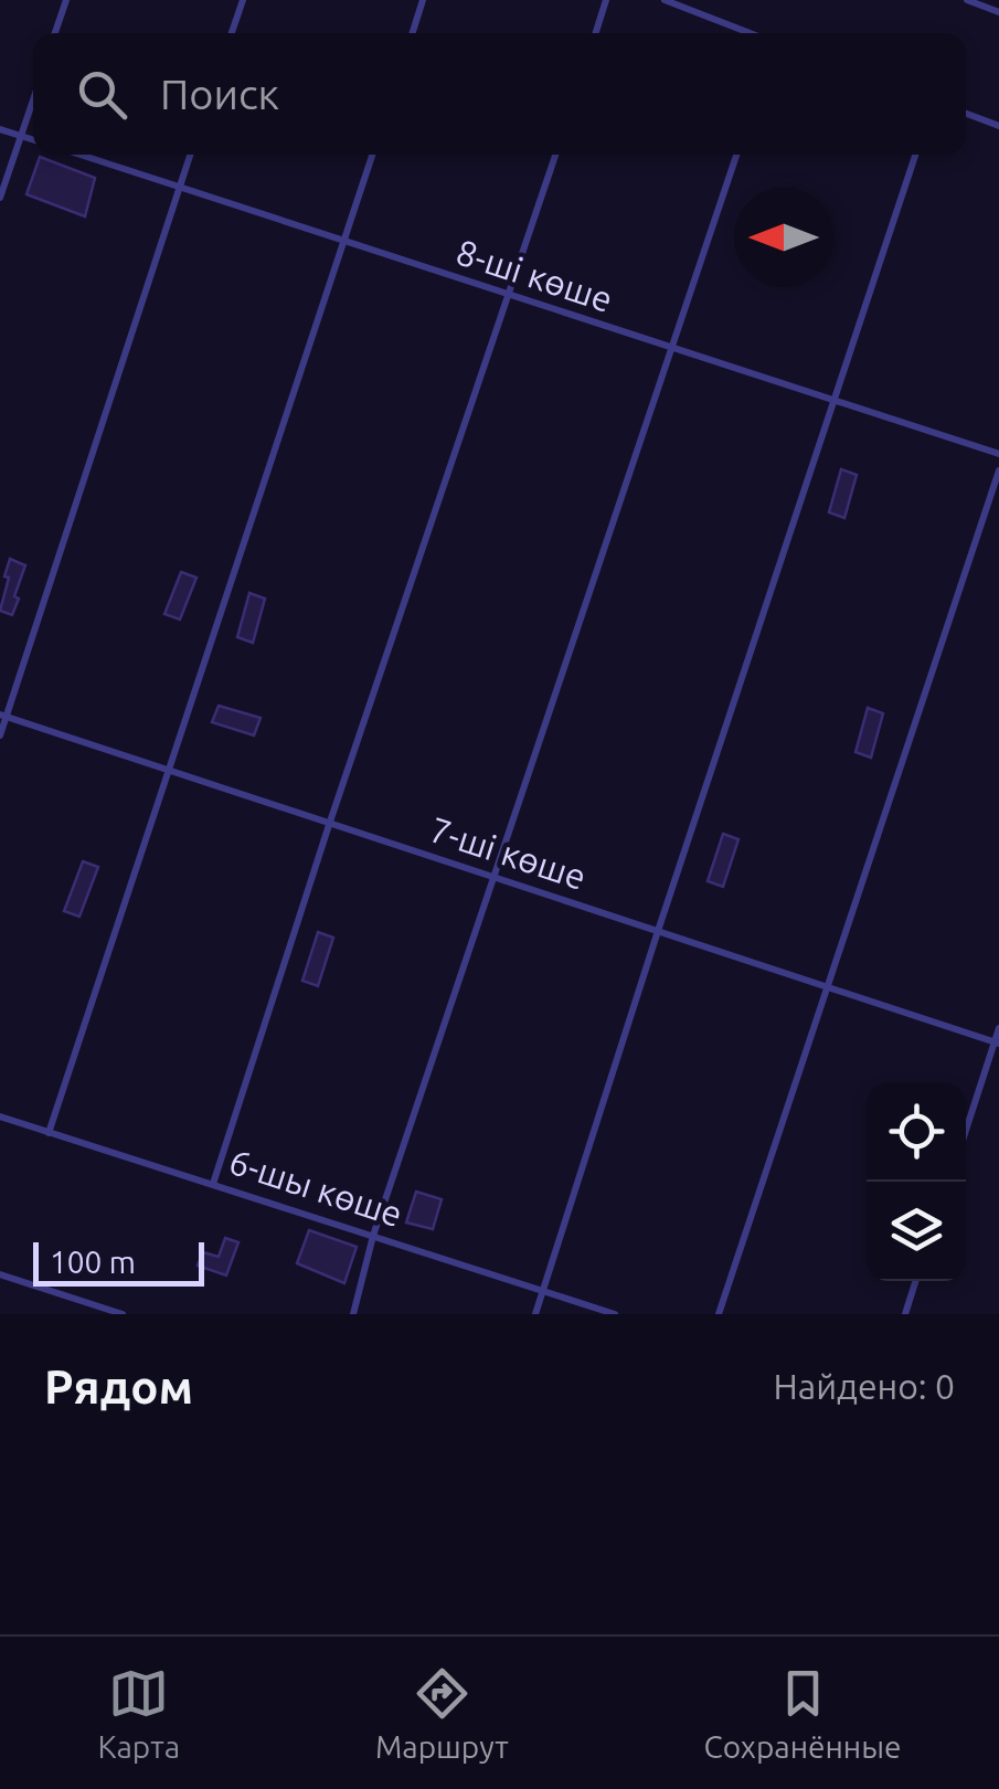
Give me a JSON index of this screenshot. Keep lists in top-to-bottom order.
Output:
{
  "streets": {
    "lane": ["8-ші көше", "7-ші көше", "6-шы көше"]
  },
  "scale_bar": "100 m",
  "north": "left",
  "page": {
    "search": "Поиск",
    "scale": "100 m",
    "heading": ["Рядом", "Найдено: 0"],
    "nav": ["Карта", "Маршрут", "Сохранённые"]
  }
}
